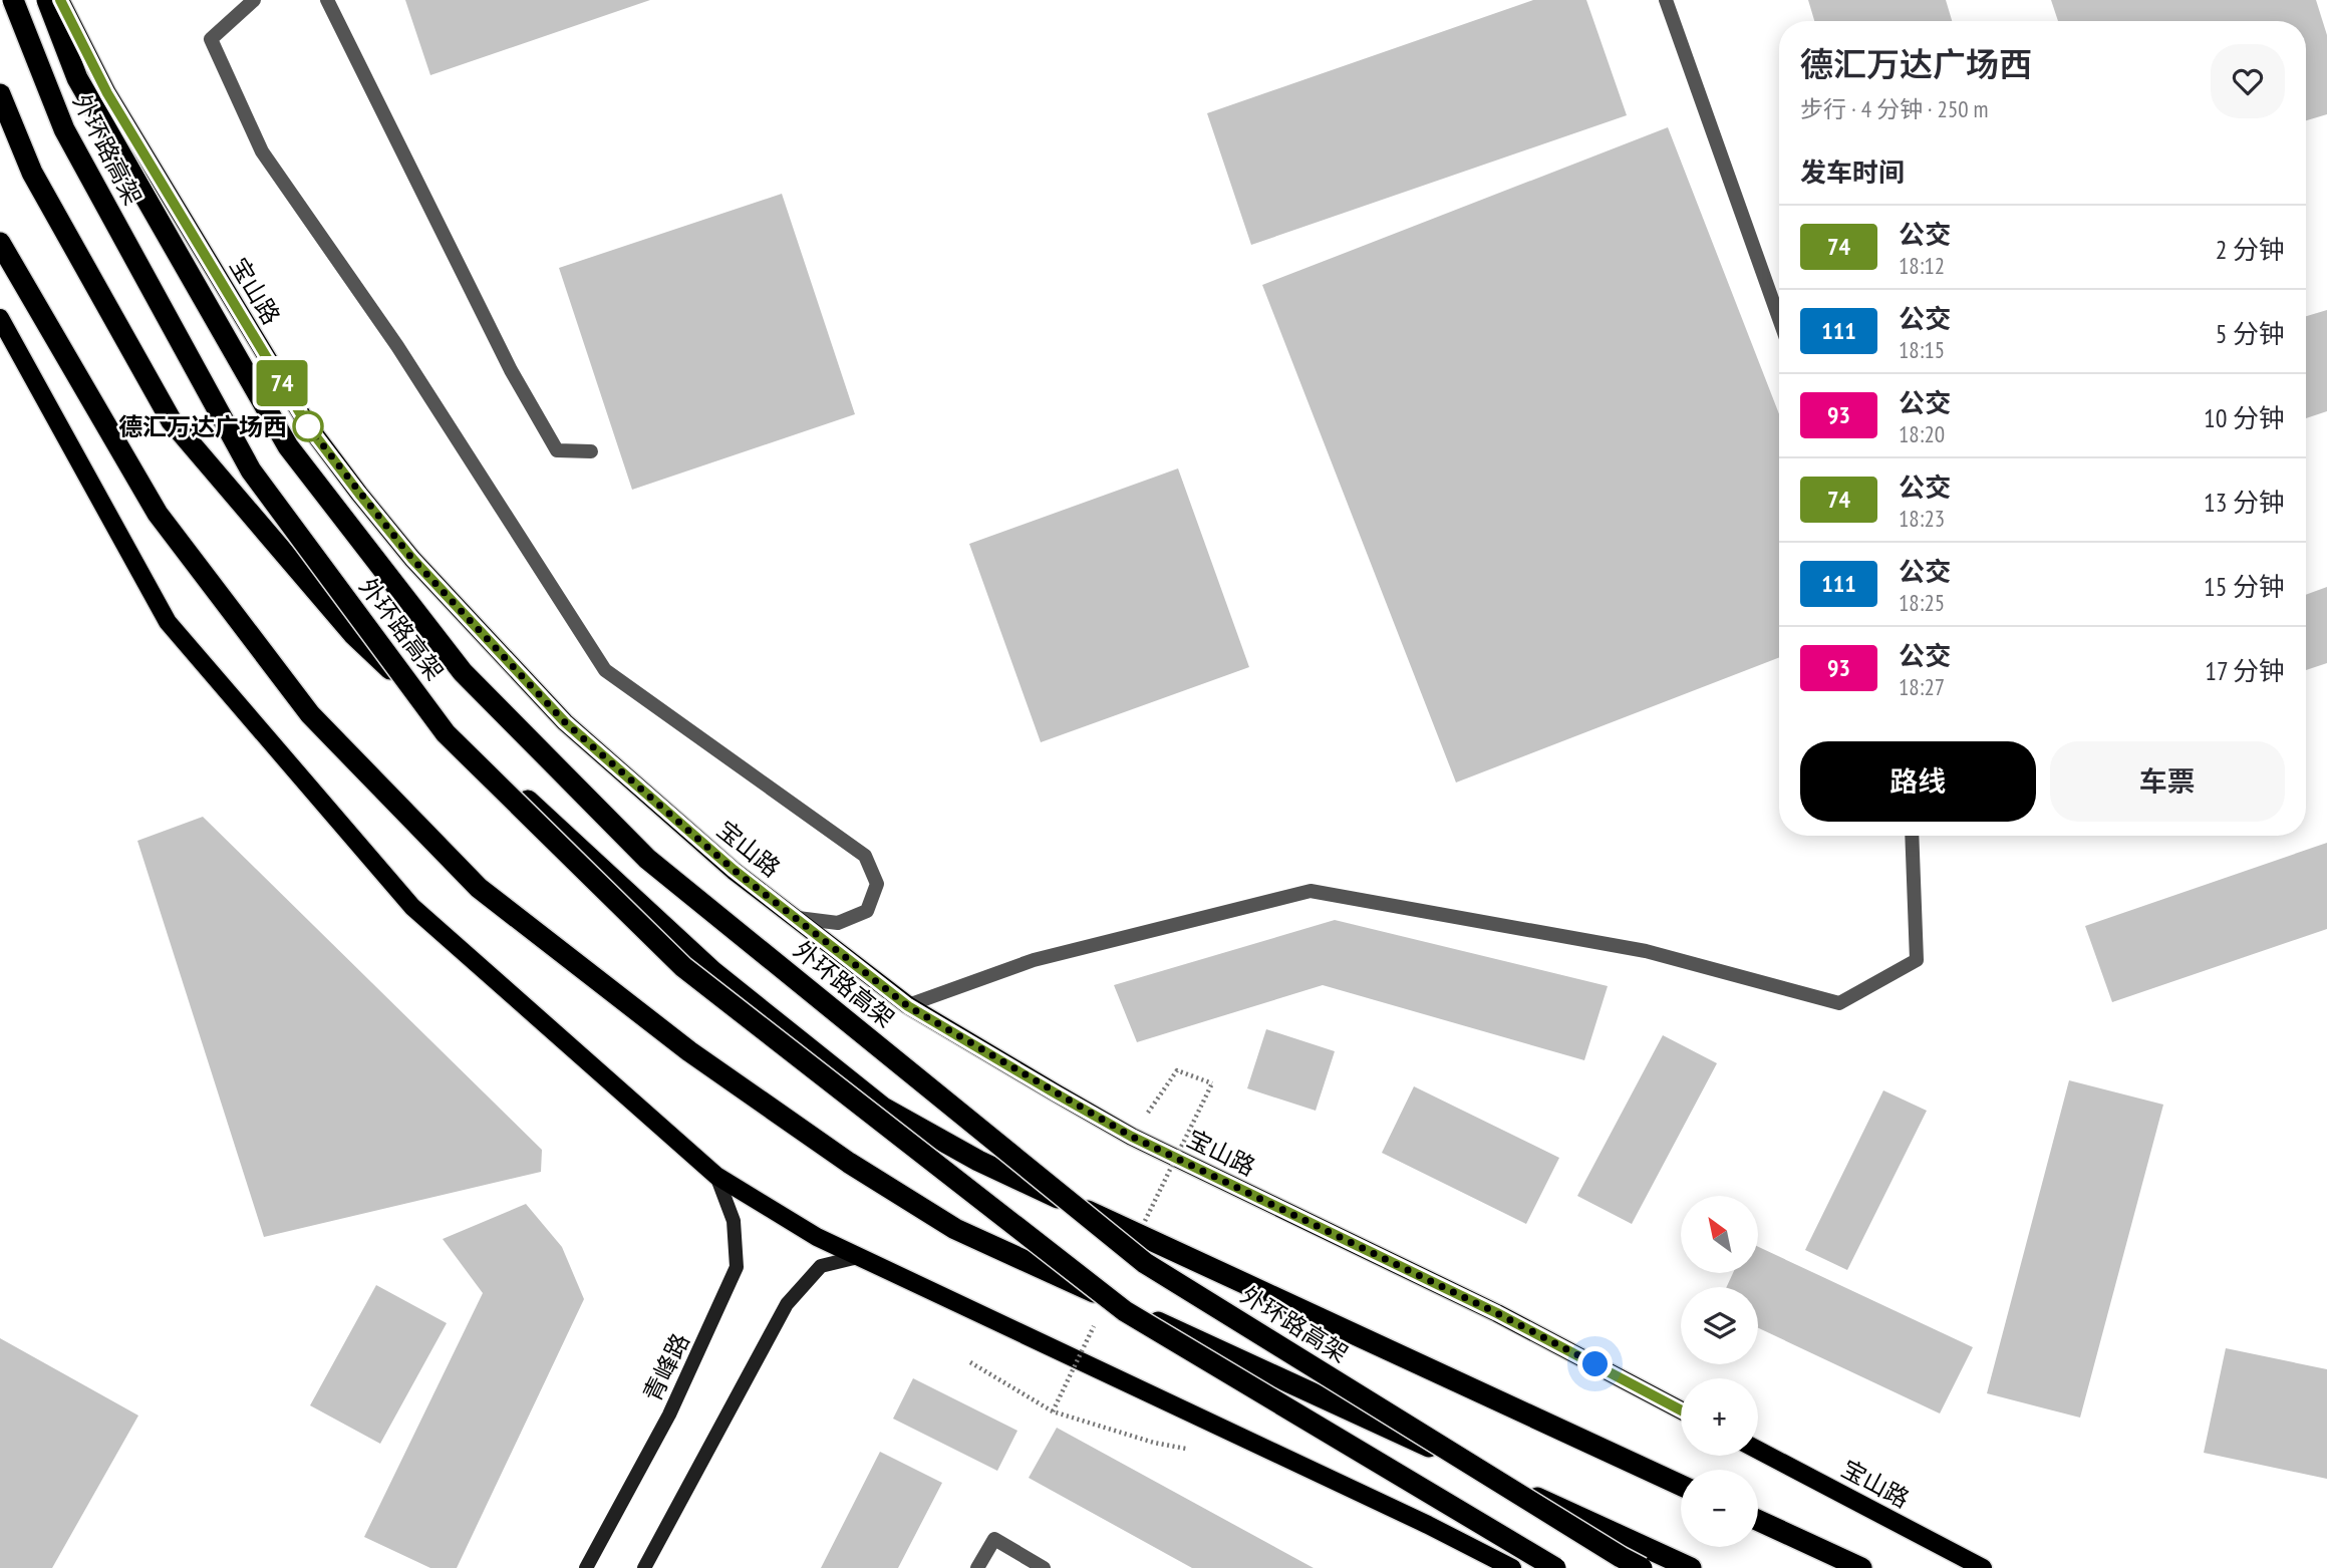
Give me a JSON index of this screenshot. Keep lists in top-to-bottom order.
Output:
{
  "streets": {
    "highway": ["外环路高架"],
    "main road": ["宝山路", "青峰路"]
  },
  "places": ["德汇万达广场西"],
  "lines": ["bus line 74"],
  "north": "top left",
  "page": {
    "on_map": "74",
    "heading": [
      ["德汇万达广场西", "步行 · 4 分钟 · 250 m"],
      "发车时间"
    ],
    "list": [
      {
        "mark": "74",
        "name": "公交",
        "note": "18:12",
        "value": "2 分钟"
      },
      {
        "mark": "111",
        "name": "公交",
        "note": "18:15",
        "value": "5 分钟"
      },
      {
        "mark": "93",
        "name": "公交",
        "note": "18:20",
        "value": "10 分钟"
      },
      {
        "mark": "74",
        "name": "公交",
        "note": "18:23",
        "value": "13 分钟"
      },
      {
        "mark": "111",
        "name": "公交",
        "note": "18:25",
        "value": "15 分钟"
      },
      {
        "mark": "93",
        "name": "公交",
        "note": "18:27",
        "value": "17 分钟"
      }
    ],
    "buttons": ["路线", "车票"],
    "map_buttons": ["+", "−"]
  }
}
